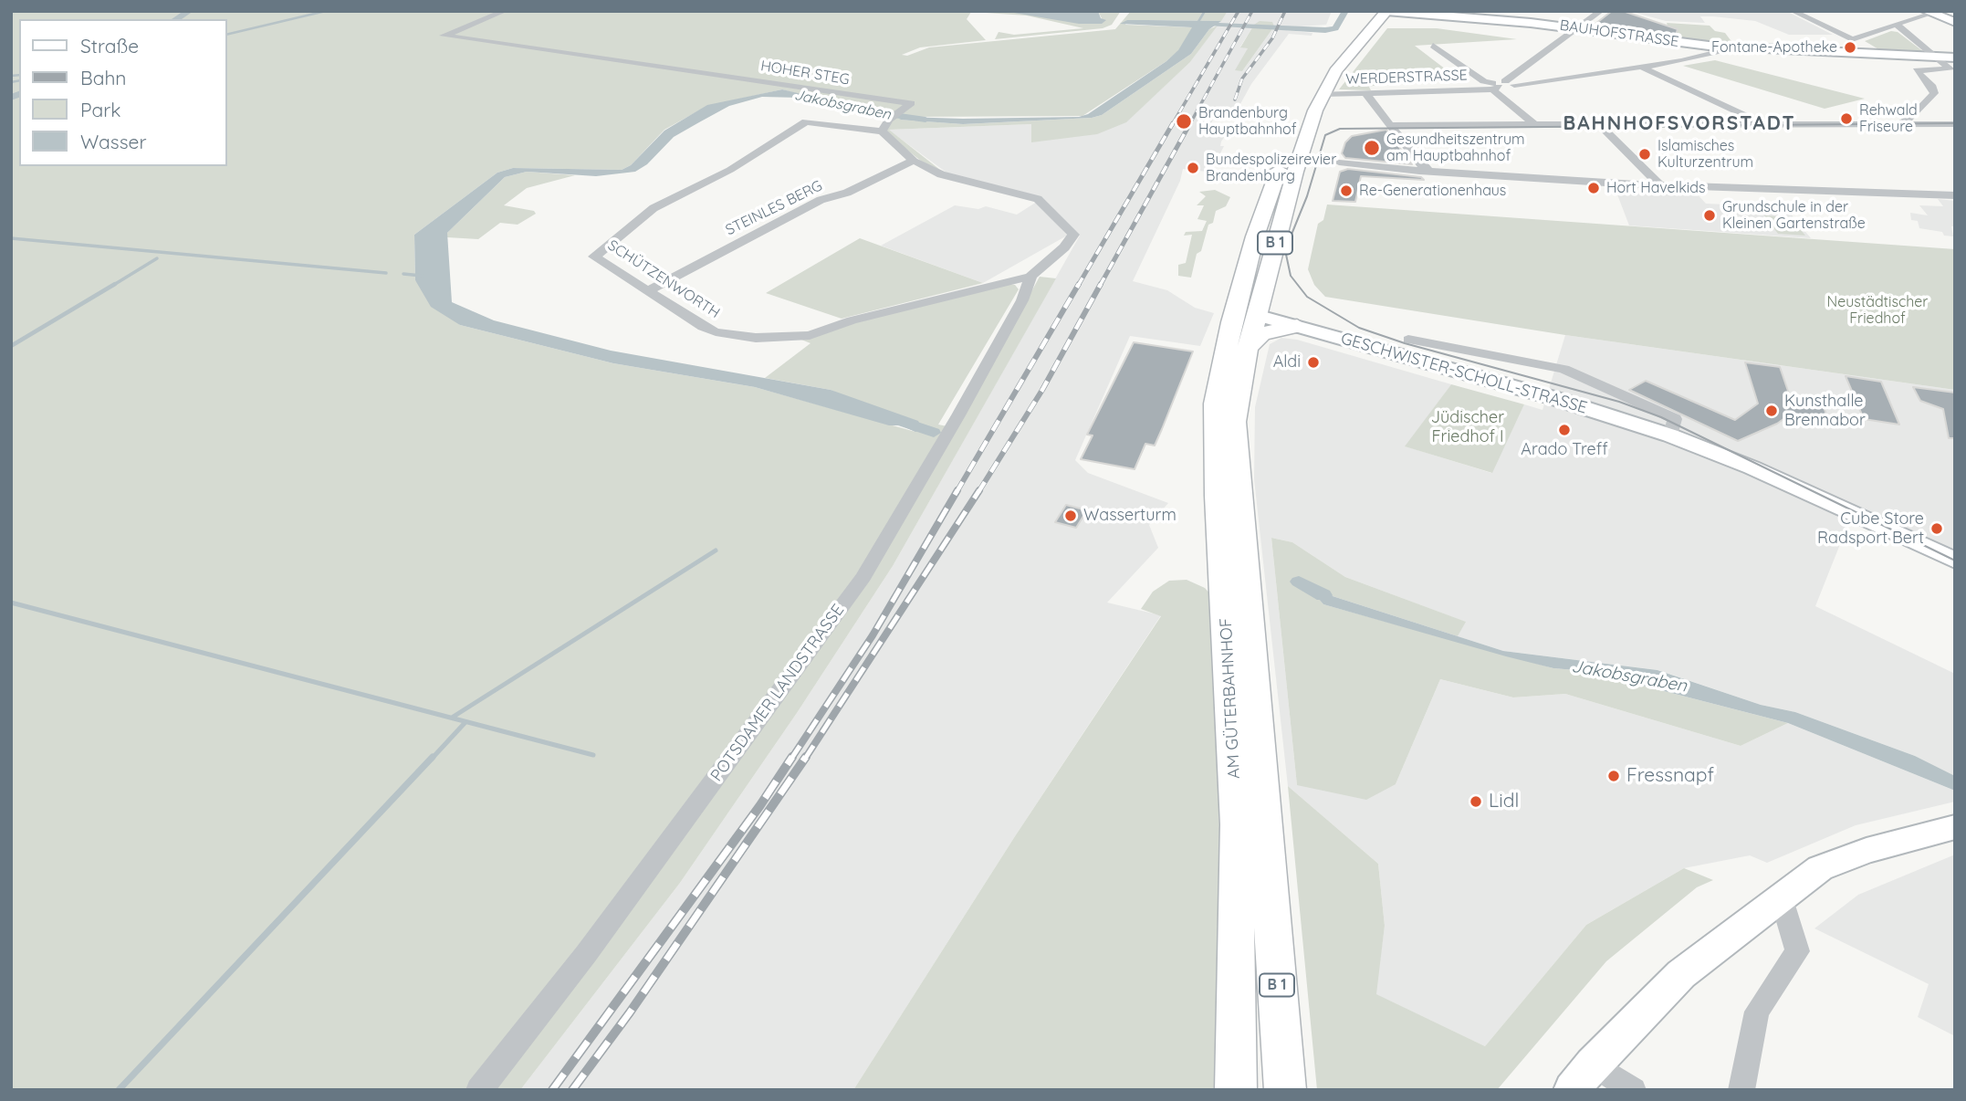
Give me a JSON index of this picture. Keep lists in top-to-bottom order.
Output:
{
  "streets": {
    "main road": ["B 1", "AM GÜTERBAHNHOF"],
    "street": [
      "BAUHOFSTRASSE",
      "HOHER STEG",
      "WERDERSTRASSE",
      "STEINLES BERG",
      "SCHÜTZENWORTH",
      "GESCHWISTER-SCHOLL-STRASSE",
      "POTSDAMER LANDSTRASSE"
    ]
  },
  "crossings": [
    ["BAUHOFSTRASSE", "WERDERSTRASSE"],
    ["BAUHOFSTRASSE", "B 1"],
    ["HOHER STEG", "SCHÜTZENWORTH"],
    ["WERDERSTRASSE", "B 1"],
    ["STEINLES BERG", "SCHÜTZENWORTH"],
    ["B 1", "GESCHWISTER-SCHOLL-STRASSE"],
    ["B 1", "AM GÜTERBAHNHOF"],
    ["SCHÜTZENWORTH", "POTSDAMER LANDSTRASSE"],
    ["GESCHWISTER-SCHOLL-STRASSE", "AM GÜTERBAHNHOF"]
  ],
  "districts": ["BAHNHOFSVORSTADT"],
  "water": ["Jakobsgraben"],
  "parks": ["Neustädtischer Friedhof", "Jüdischer Friedhof I"],
  "places": [
    "Fontane-Apotheke",
    "Rehwald Friseure",
    "Brandenburg Hauptbahnhof",
    "Gesundheitszentrum am Hauptbahnhof",
    "Islamisches Kulturzentrum",
    "Bundespolizeirevier Brandenburg",
    "Hort Havelkids",
    "Re-Generationenhaus",
    "Grundschule in der Kleinen Gartenstraße",
    "Aldi",
    "Kunsthalle Brennabor",
    "Arado Treff",
    "Wasserturm",
    "Cube Store Radsport Bert",
    "Fressnapf",
    "Lidl"
  ],
  "legend": [
    "Straße",
    "Bahn",
    "Park",
    "Wasser"
  ]
}
